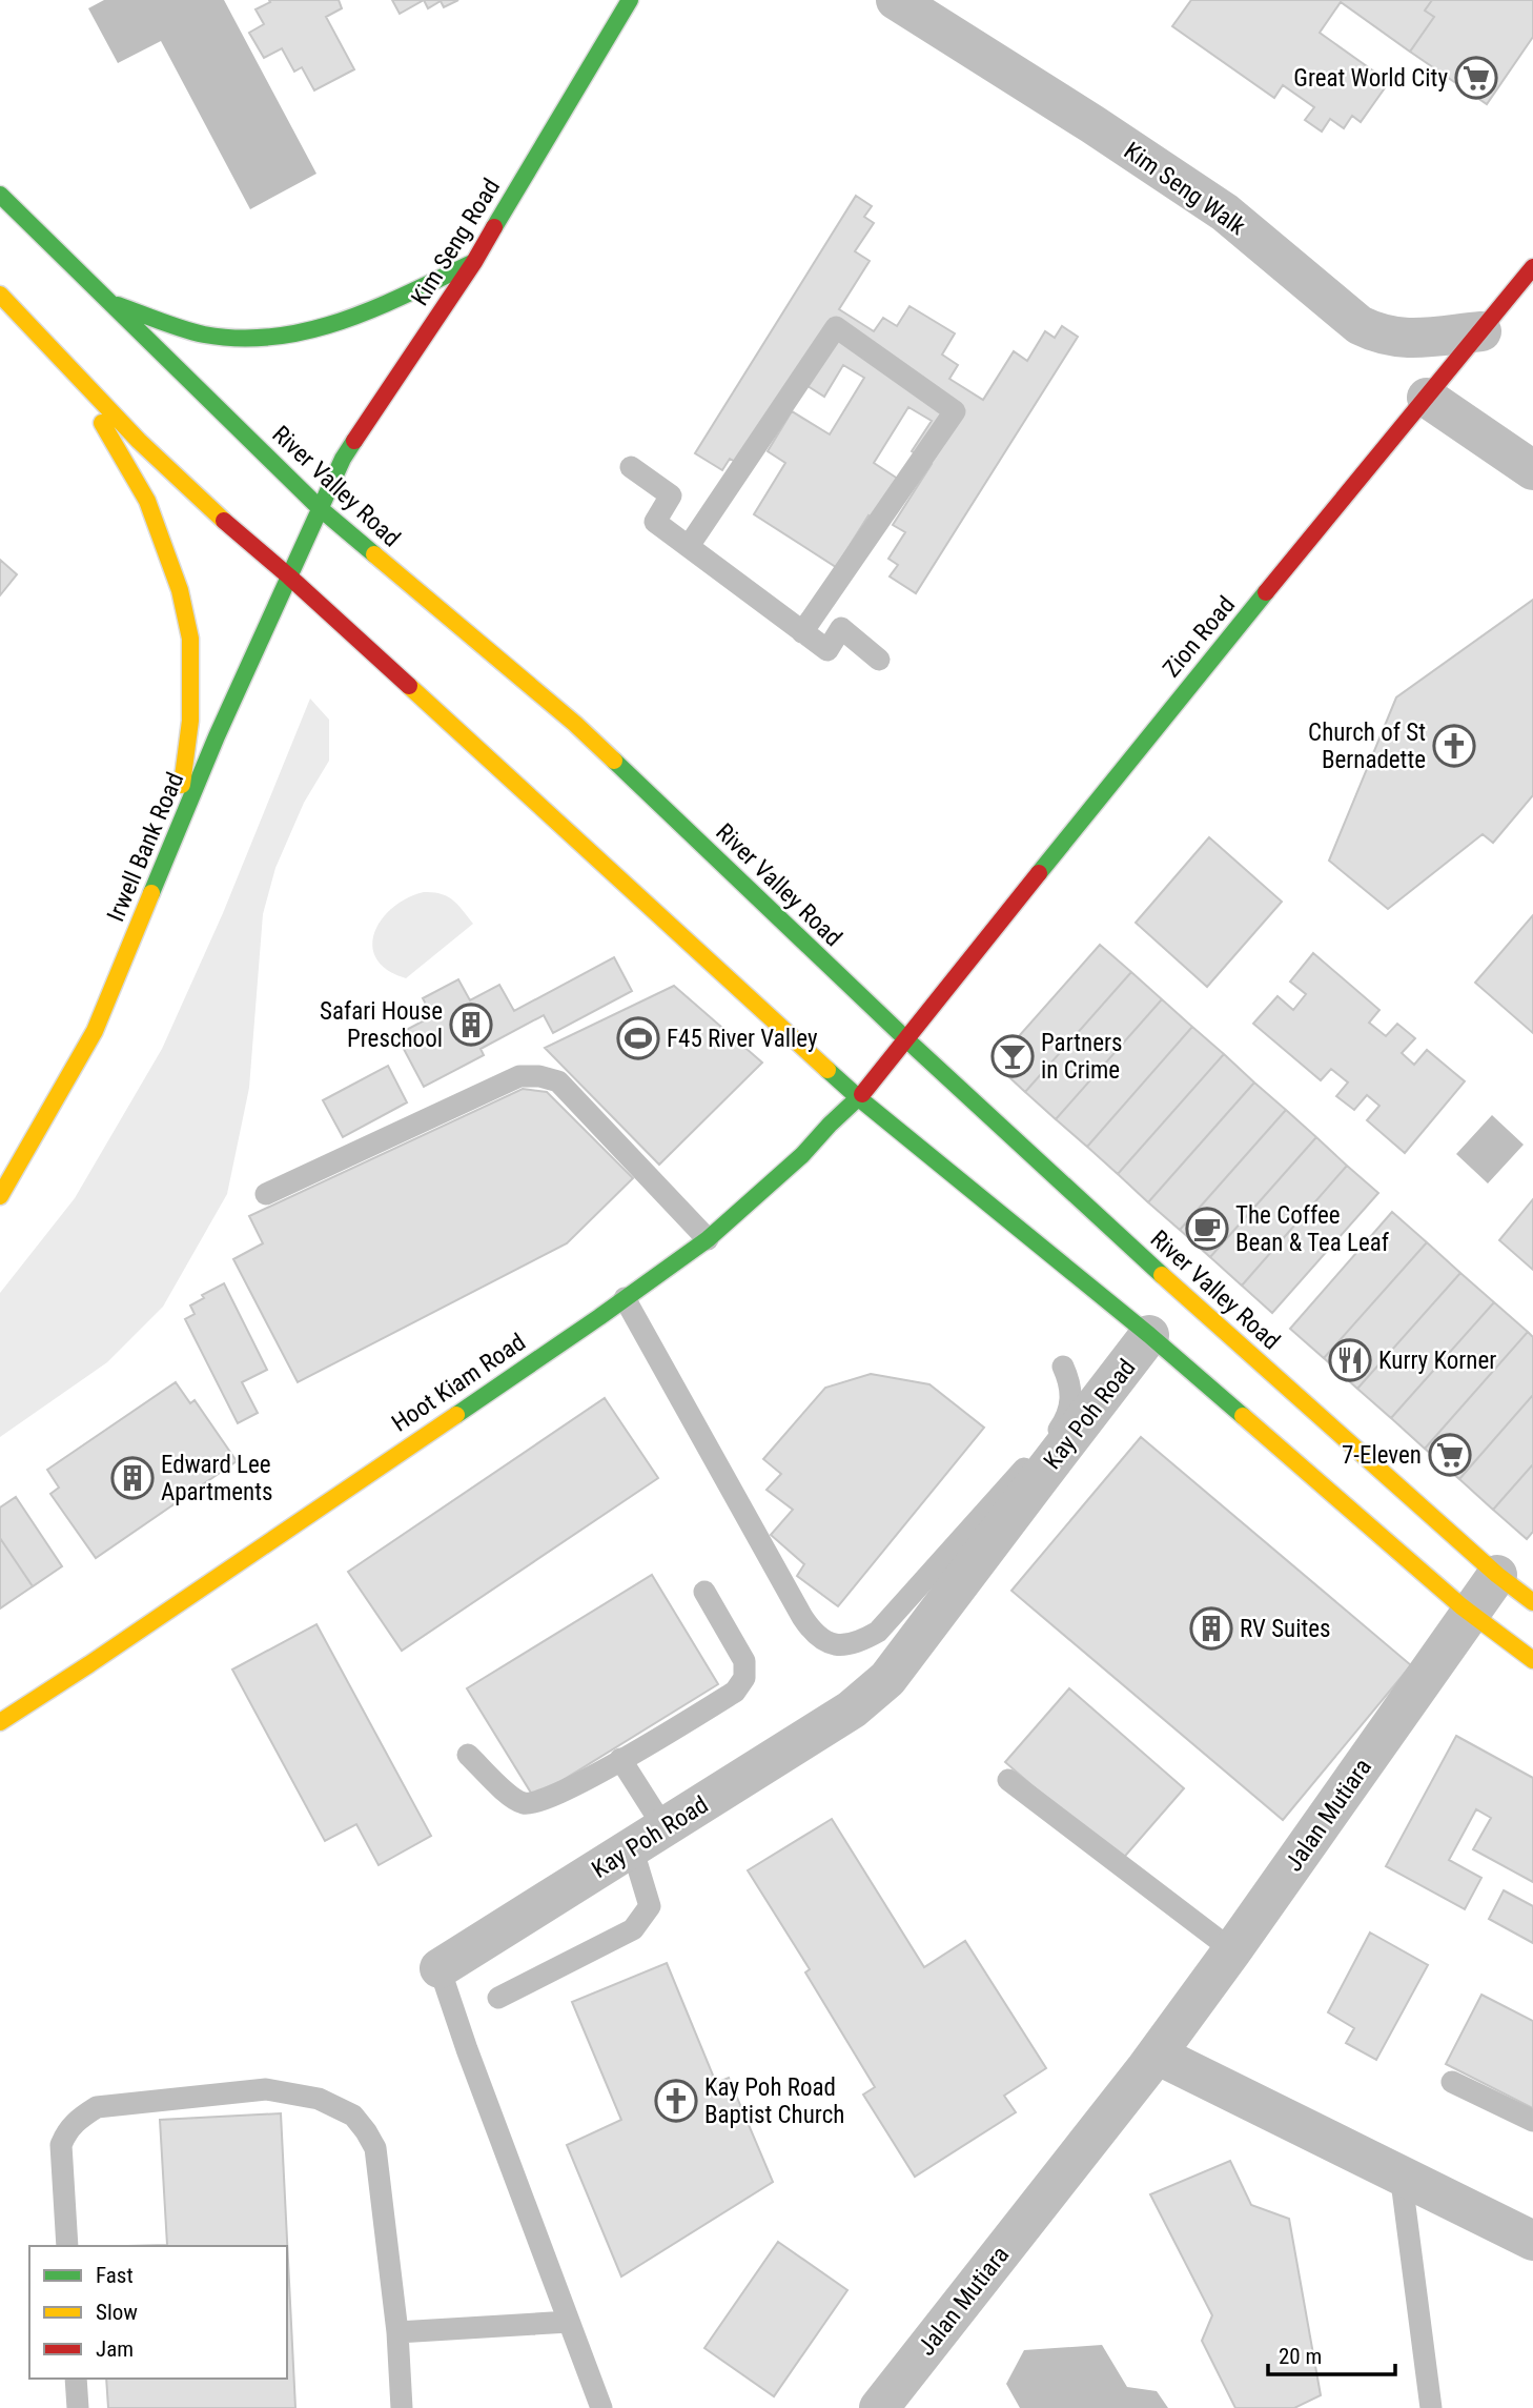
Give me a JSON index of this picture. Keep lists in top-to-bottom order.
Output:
{
  "streets": {
    "main road": [
      "Kim Seng Road",
      "River Valley Road",
      "Zion Road",
      "Irwell Bank Road",
      "Hoot Kiam Road"
    ],
    "street": ["Kim Seng Walk", "Kay Poh Road", "Jalan Mutiara"]
  },
  "crossings": [
    ["Kim Seng Walk", "Zion Road"],
    ["Kim Seng Road", "River Valley Road"],
    ["Kim Seng Road", "Irwell Bank Road"],
    ["River Valley Road", "Zion Road"],
    ["River Valley Road", "Irwell Bank Road"],
    ["River Valley Road", "Hoot Kiam Road"],
    ["River Valley Road", "Jalan Mutiara"],
    ["Zion Road", "Hoot Kiam Road"]
  ],
  "places": {
    "supermarket": ["Great World City", "7-Eleven"],
    "church": ["Church of St Bernadette", "Kay Poh Road Baptist Church"],
    "building": ["Safari House Preschool", "Edward Lee Apartments", "RV Suites"],
    "sports": ["F45 River Valley"],
    "bar": ["Partners in Crime"],
    "cafe": ["The Coffee Bean & Tea Leaf"],
    "restaurant": ["Kurry Korner"]
  },
  "legend": ["Fast", "Slow", "Jam"],
  "scale_bar": "20 m"
}
